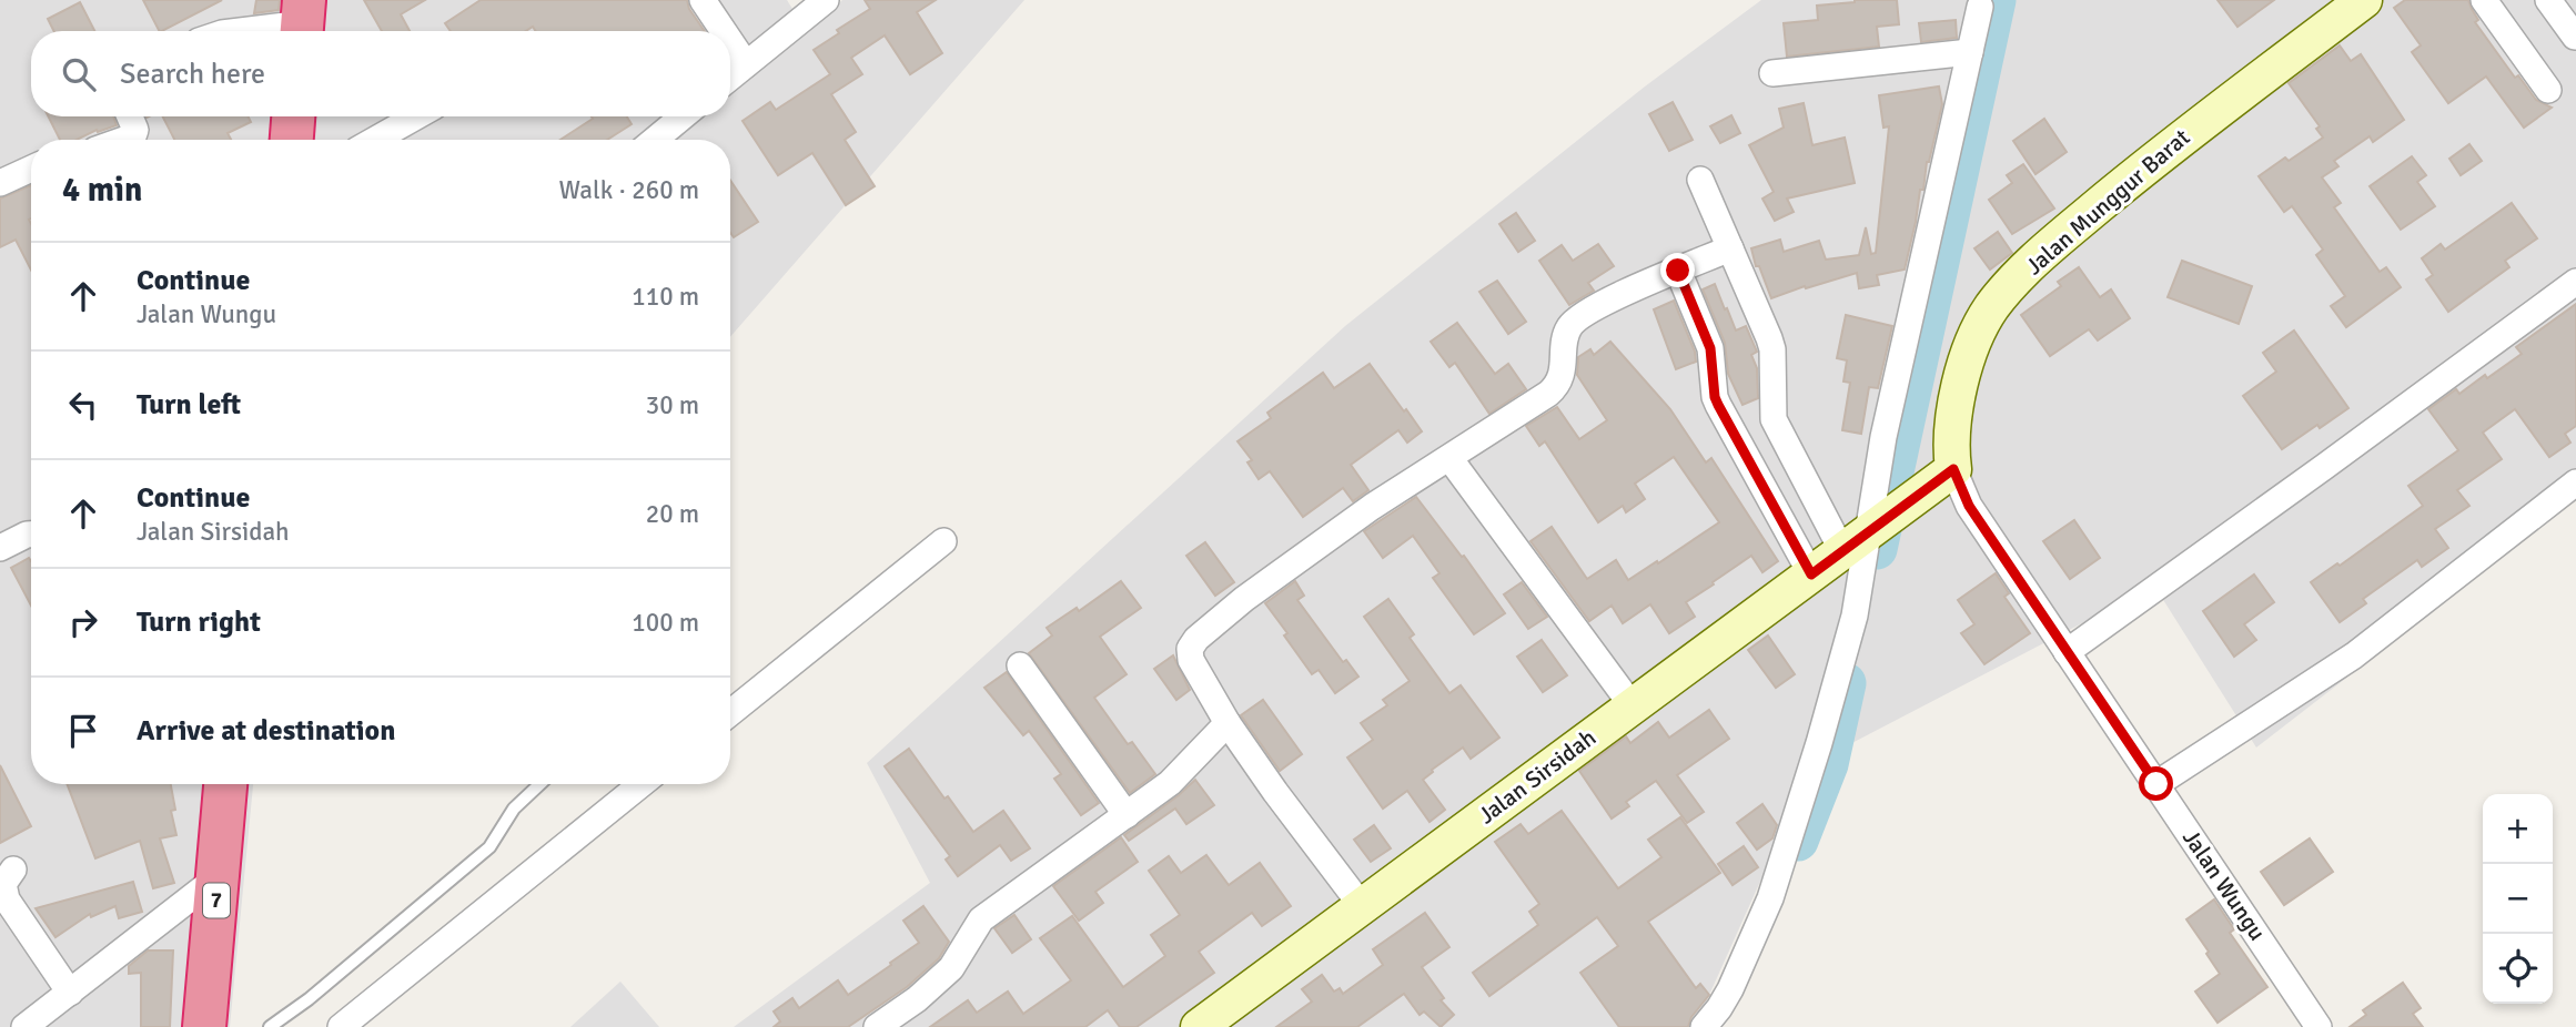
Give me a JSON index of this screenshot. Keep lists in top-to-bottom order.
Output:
{
  "streets": {
    "highway": ["7"],
    "street": ["Jalan Munggur Barat", "Jalan Sirsidah", "Jalan Wungu"]
  },
  "crossings": [
    ["Jalan Munggur Barat", "Jalan Sirsidah"],
    ["Jalan Munggur Barat", "Jalan Wungu"],
    ["Jalan Sirsidah", "Jalan Wungu"]
  ],
  "page": {
    "search": "Search here",
    "heading": ["4 min", "Walk · 260 m"],
    "list": [
      ["Continue", "Jalan Wungu", "110 m"],
      ["Turn left", "30 m"],
      ["Continue", "Jalan Sirsidah", "20 m"],
      ["Turn right", "100 m"],
      "Arrive at destination"
    ],
    "map_buttons": ["+", "−"]
  }
}
